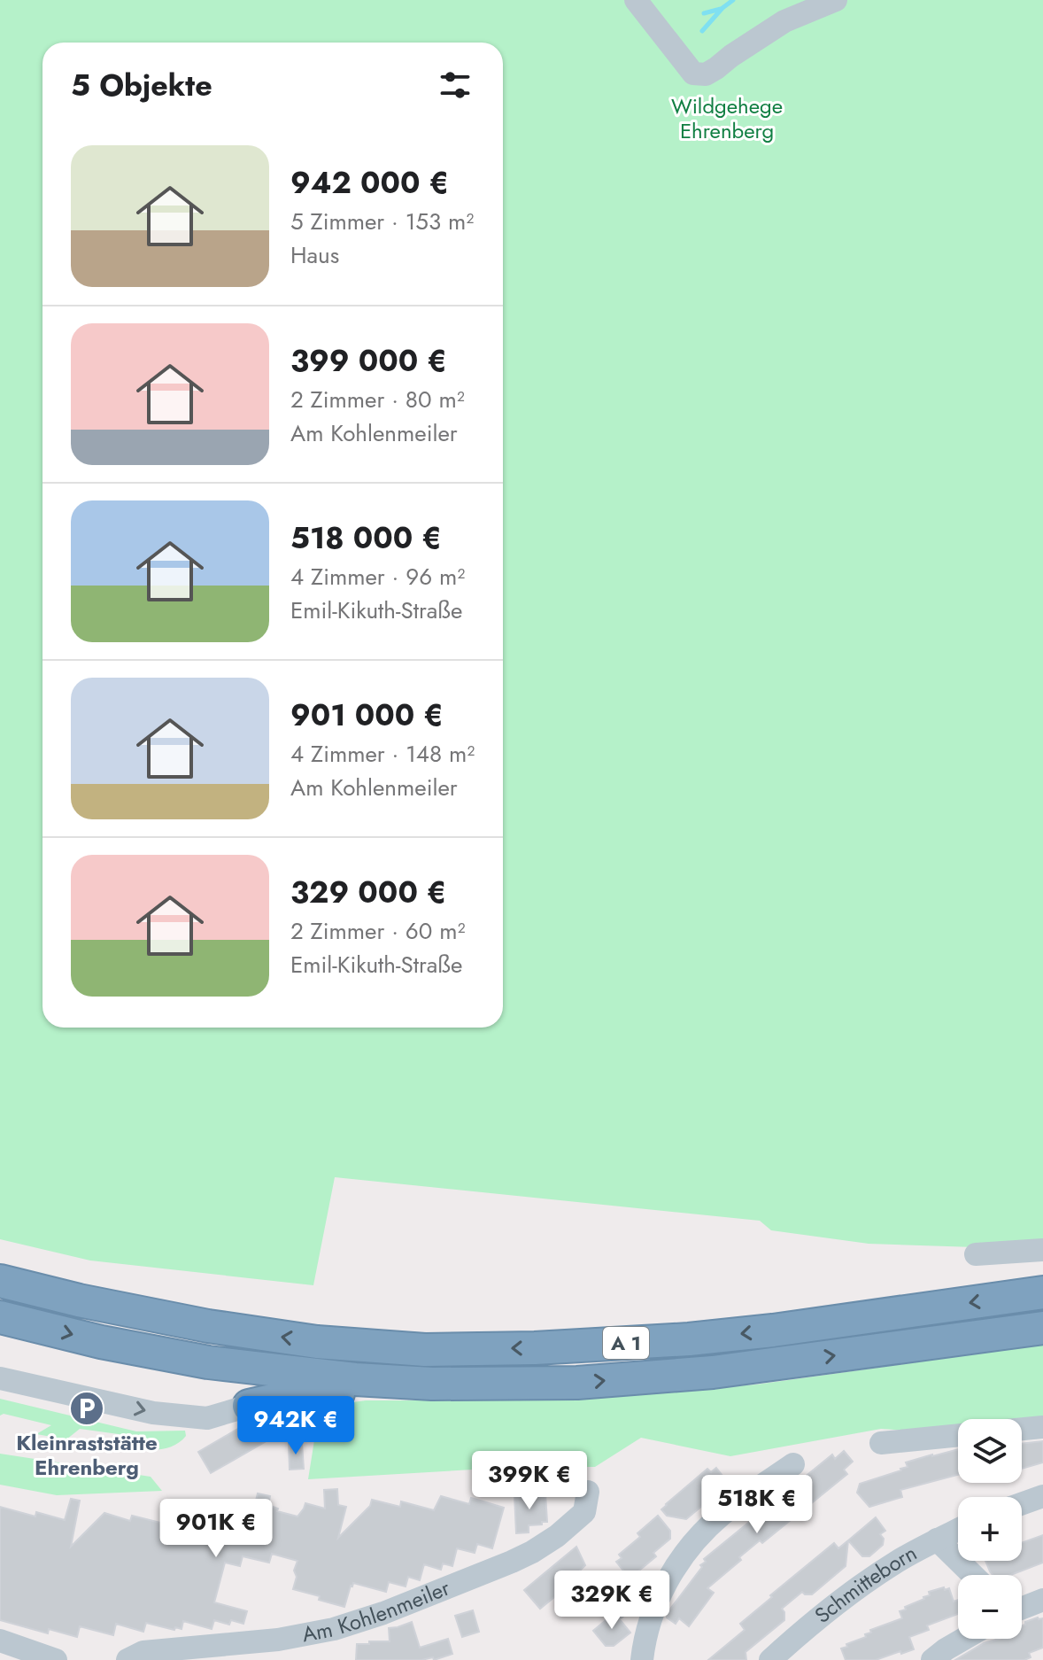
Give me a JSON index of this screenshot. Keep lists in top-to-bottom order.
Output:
{
  "streets": {
    "highway": ["A 1"],
    "street": ["Schmitteborn", "Am Kohlenmeiler"]
  },
  "parks": ["Wildgehege Ehrenberg"],
  "places": {
    "parking": ["Kleinraststätte Ehrenberg"]
  },
  "page": {
    "heading": "5 Objekte",
    "list": [
      {
        "name": "942 000 €",
        "note": "5 Zimmer · 153 m² · Haus"
      },
      {
        "name": "399 000 €",
        "note": "2 Zimmer · 80 m² · Am Kohlenmeiler"
      },
      {
        "name": "518 000 €",
        "note": "4 Zimmer · 96 m² · Emil-Kikuth-Straße"
      },
      {
        "name": "901 000 €",
        "note": "4 Zimmer · 148 m² · Am Kohlenmeiler"
      },
      {
        "name": "329 000 €",
        "note": "2 Zimmer · 60 m² · Emil-Kikuth-Straße"
      }
    ],
    "price": [
      "942K €",
      "399K €",
      "518K €",
      "901K €",
      "329K €"
    ],
    "map_buttons": ["+", "−"]
  }
}
